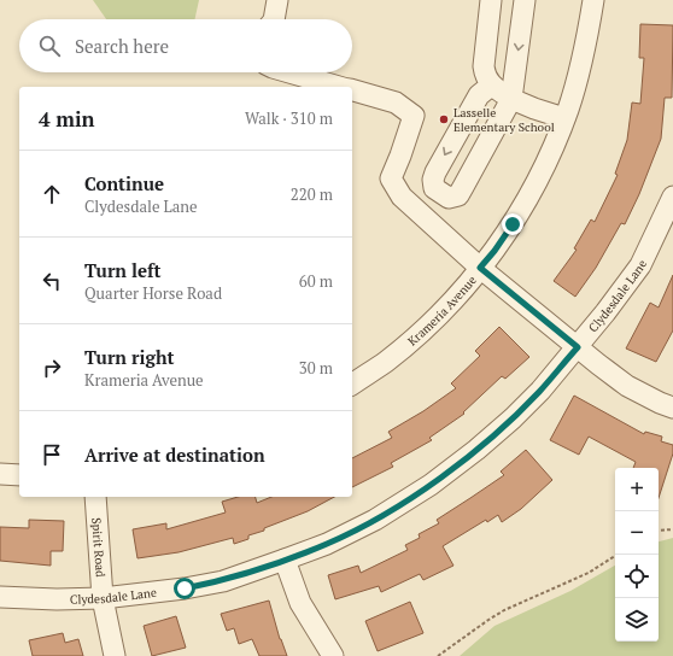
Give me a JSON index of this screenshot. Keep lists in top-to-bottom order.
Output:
{
  "streets": {
    "street": ["Clydesdale Lane", "Krameria Avenue", "Spirit Road"]
  },
  "crossings": [
    ["Clydesdale Lane", "Spirit Road"]
  ],
  "places": ["Lasselle Elementary School"],
  "page": {
    "search": "Search here",
    "heading": ["4 min", "Walk · 310 m"],
    "list": [
      ["Continue", "Clydesdale Lane", "220 m"],
      ["Turn left", "Quarter Horse Road", "60 m"],
      ["Turn right", "Krameria Avenue", "30 m"],
      "Arrive at destination"
    ],
    "map_buttons": ["+", "−"]
  }
}
